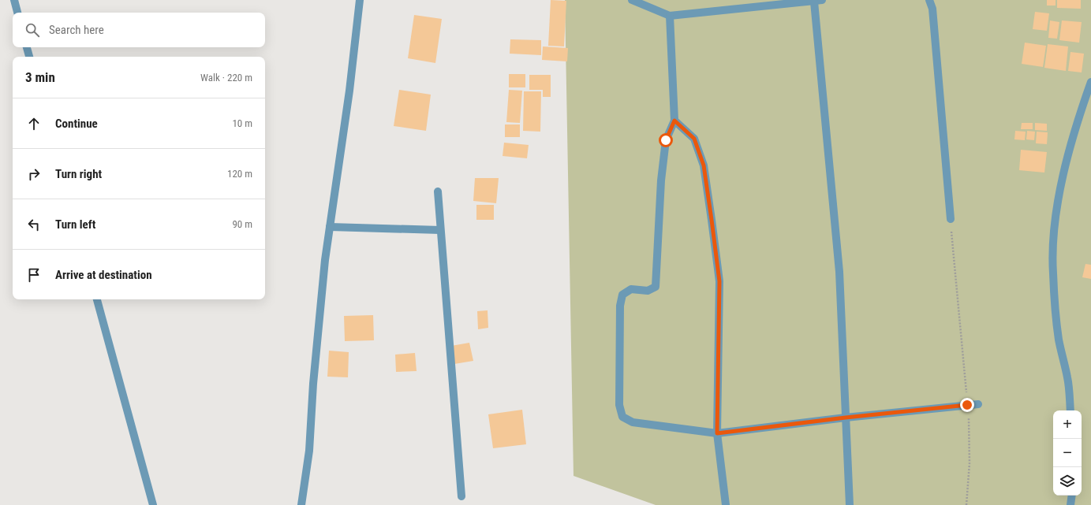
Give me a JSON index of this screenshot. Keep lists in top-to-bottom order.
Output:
{
  "page": {
    "search": "Search here",
    "heading": ["3 min", "Walk · 220 m"],
    "list": [
      ["Continue", "10 m"],
      ["Turn right", "120 m"],
      ["Turn left", "90 m"],
      "Arrive at destination"
    ],
    "map_buttons": ["+", "−"]
  }
}
